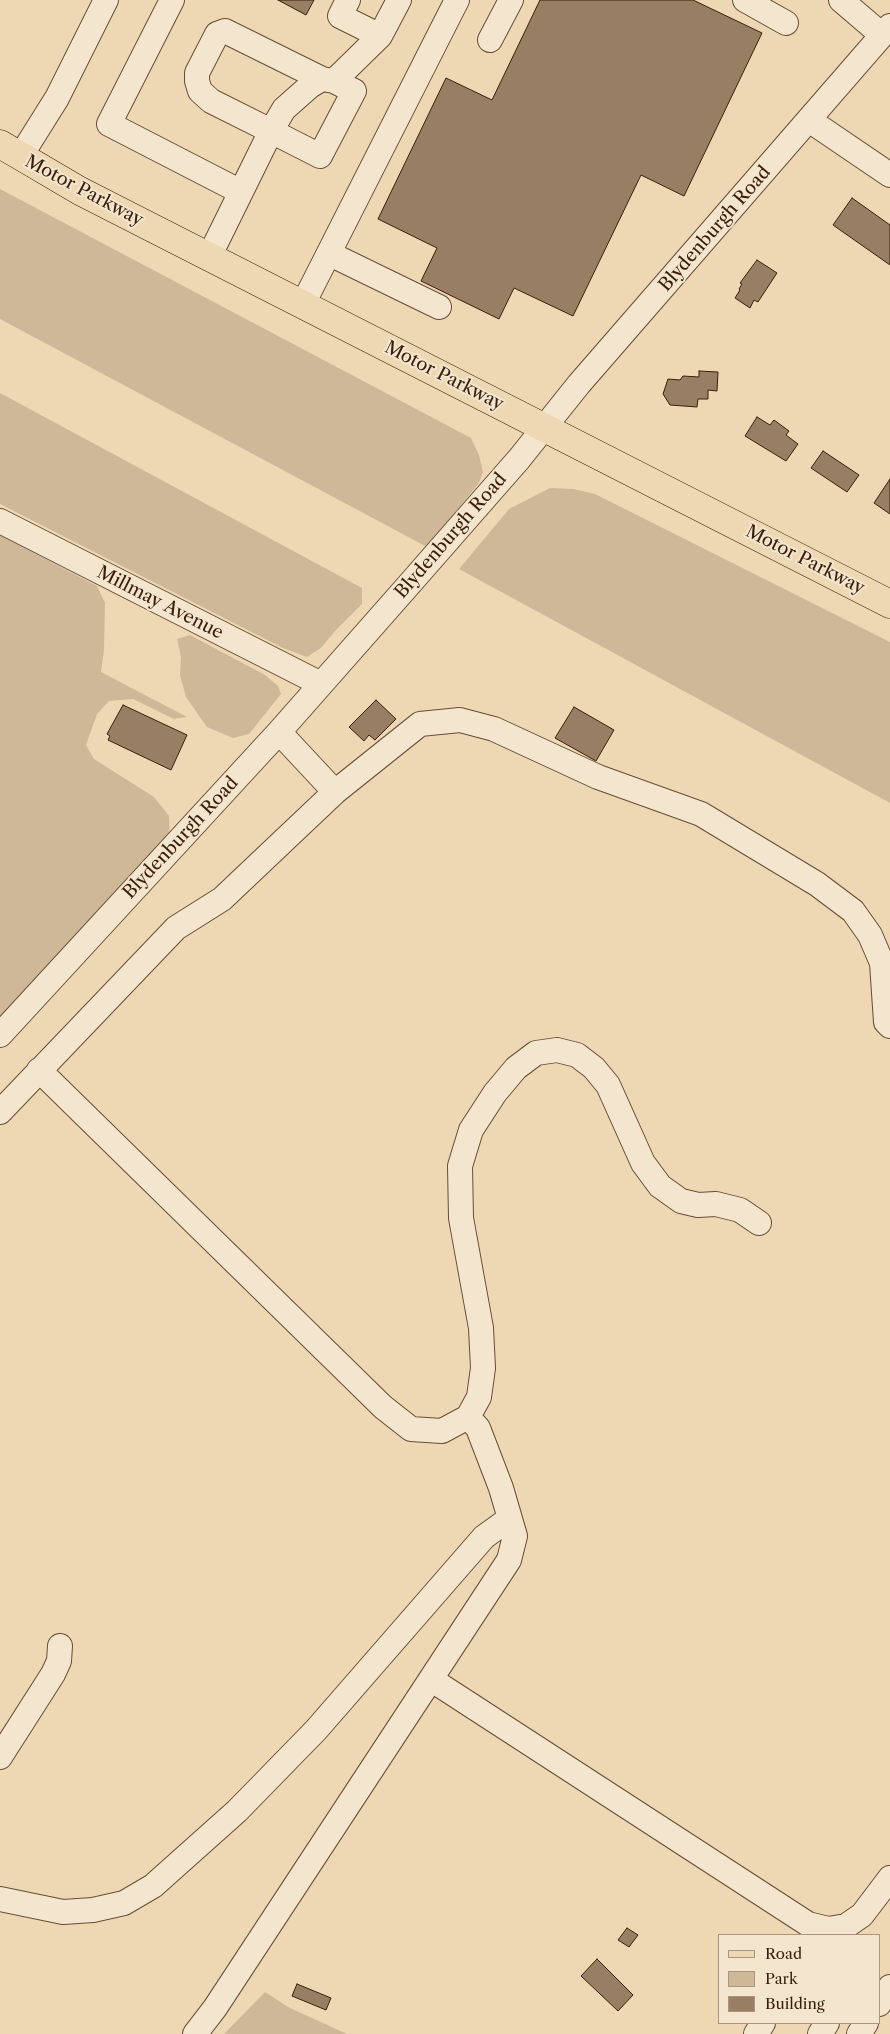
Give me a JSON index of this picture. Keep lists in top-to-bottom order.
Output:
{
  "streets": {
    "main road": ["Motor Parkway"],
    "street": ["Blydenburgh Road", "Millmay Avenue"]
  },
  "crossings": [
    ["Motor Parkway", "Blydenburgh Road"],
    ["Blydenburgh Road", "Millmay Avenue"]
  ],
  "legend": ["Road", "Park", "Building"]
}
